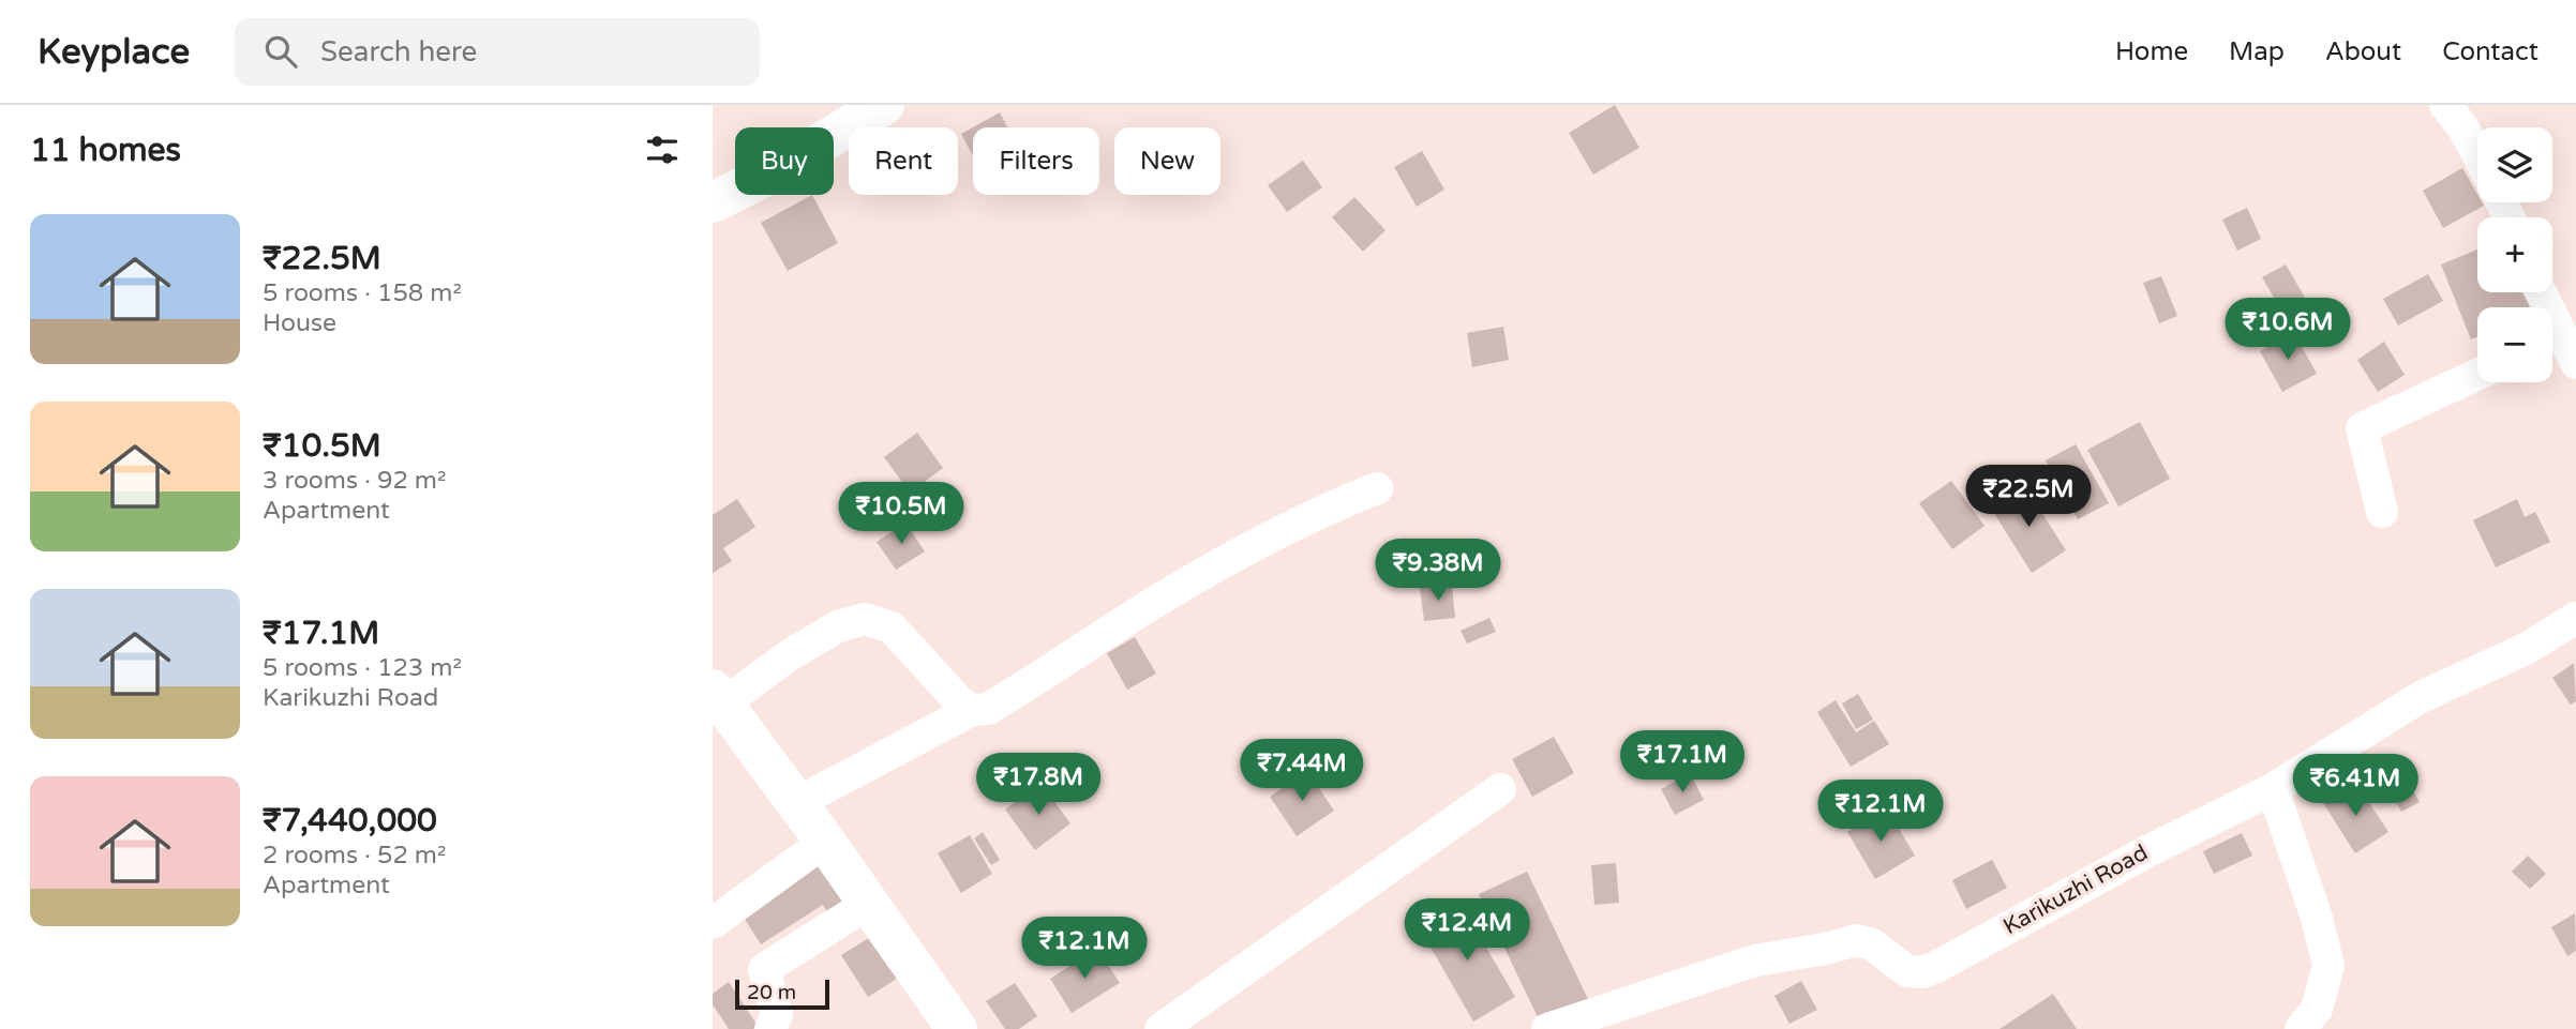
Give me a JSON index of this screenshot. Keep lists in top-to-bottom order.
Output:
{
  "streets": {
    "street": ["Karikuzhi Road"]
  },
  "scale_bar": "20 m",
  "page": {
    "header": "Keyplace",
    "search": "Search here",
    "nav": [
      "Home",
      "Map",
      "About",
      "Contact"
    ],
    "heading": "11 homes",
    "map_buttons": ["+", "−"],
    "chip": [
      "Buy",
      "Rent",
      "Filters",
      "New"
    ],
    "list": [
      {
        "name": "₹22.5M",
        "note": "5 rooms · 158 m² · House"
      },
      {
        "name": "₹10.5M",
        "note": "3 rooms · 92 m² · Apartment"
      },
      {
        "name": "₹17.1M",
        "note": "5 rooms · 123 m² · Karikuzhi Road"
      },
      {
        "name": "₹7,440,000",
        "note": "2 rooms · 52 m² · Apartment"
      }
    ],
    "price": [
      "₹10.6M",
      "₹22.5M",
      "₹10.5M",
      "₹9.38M",
      "₹17.1M",
      "₹7.44M",
      "₹17.8M",
      "₹6.41M",
      "₹12.1M",
      "₹12.4M",
      "₹12.1M"
    ],
    "scale": "20 m"
  }
}
